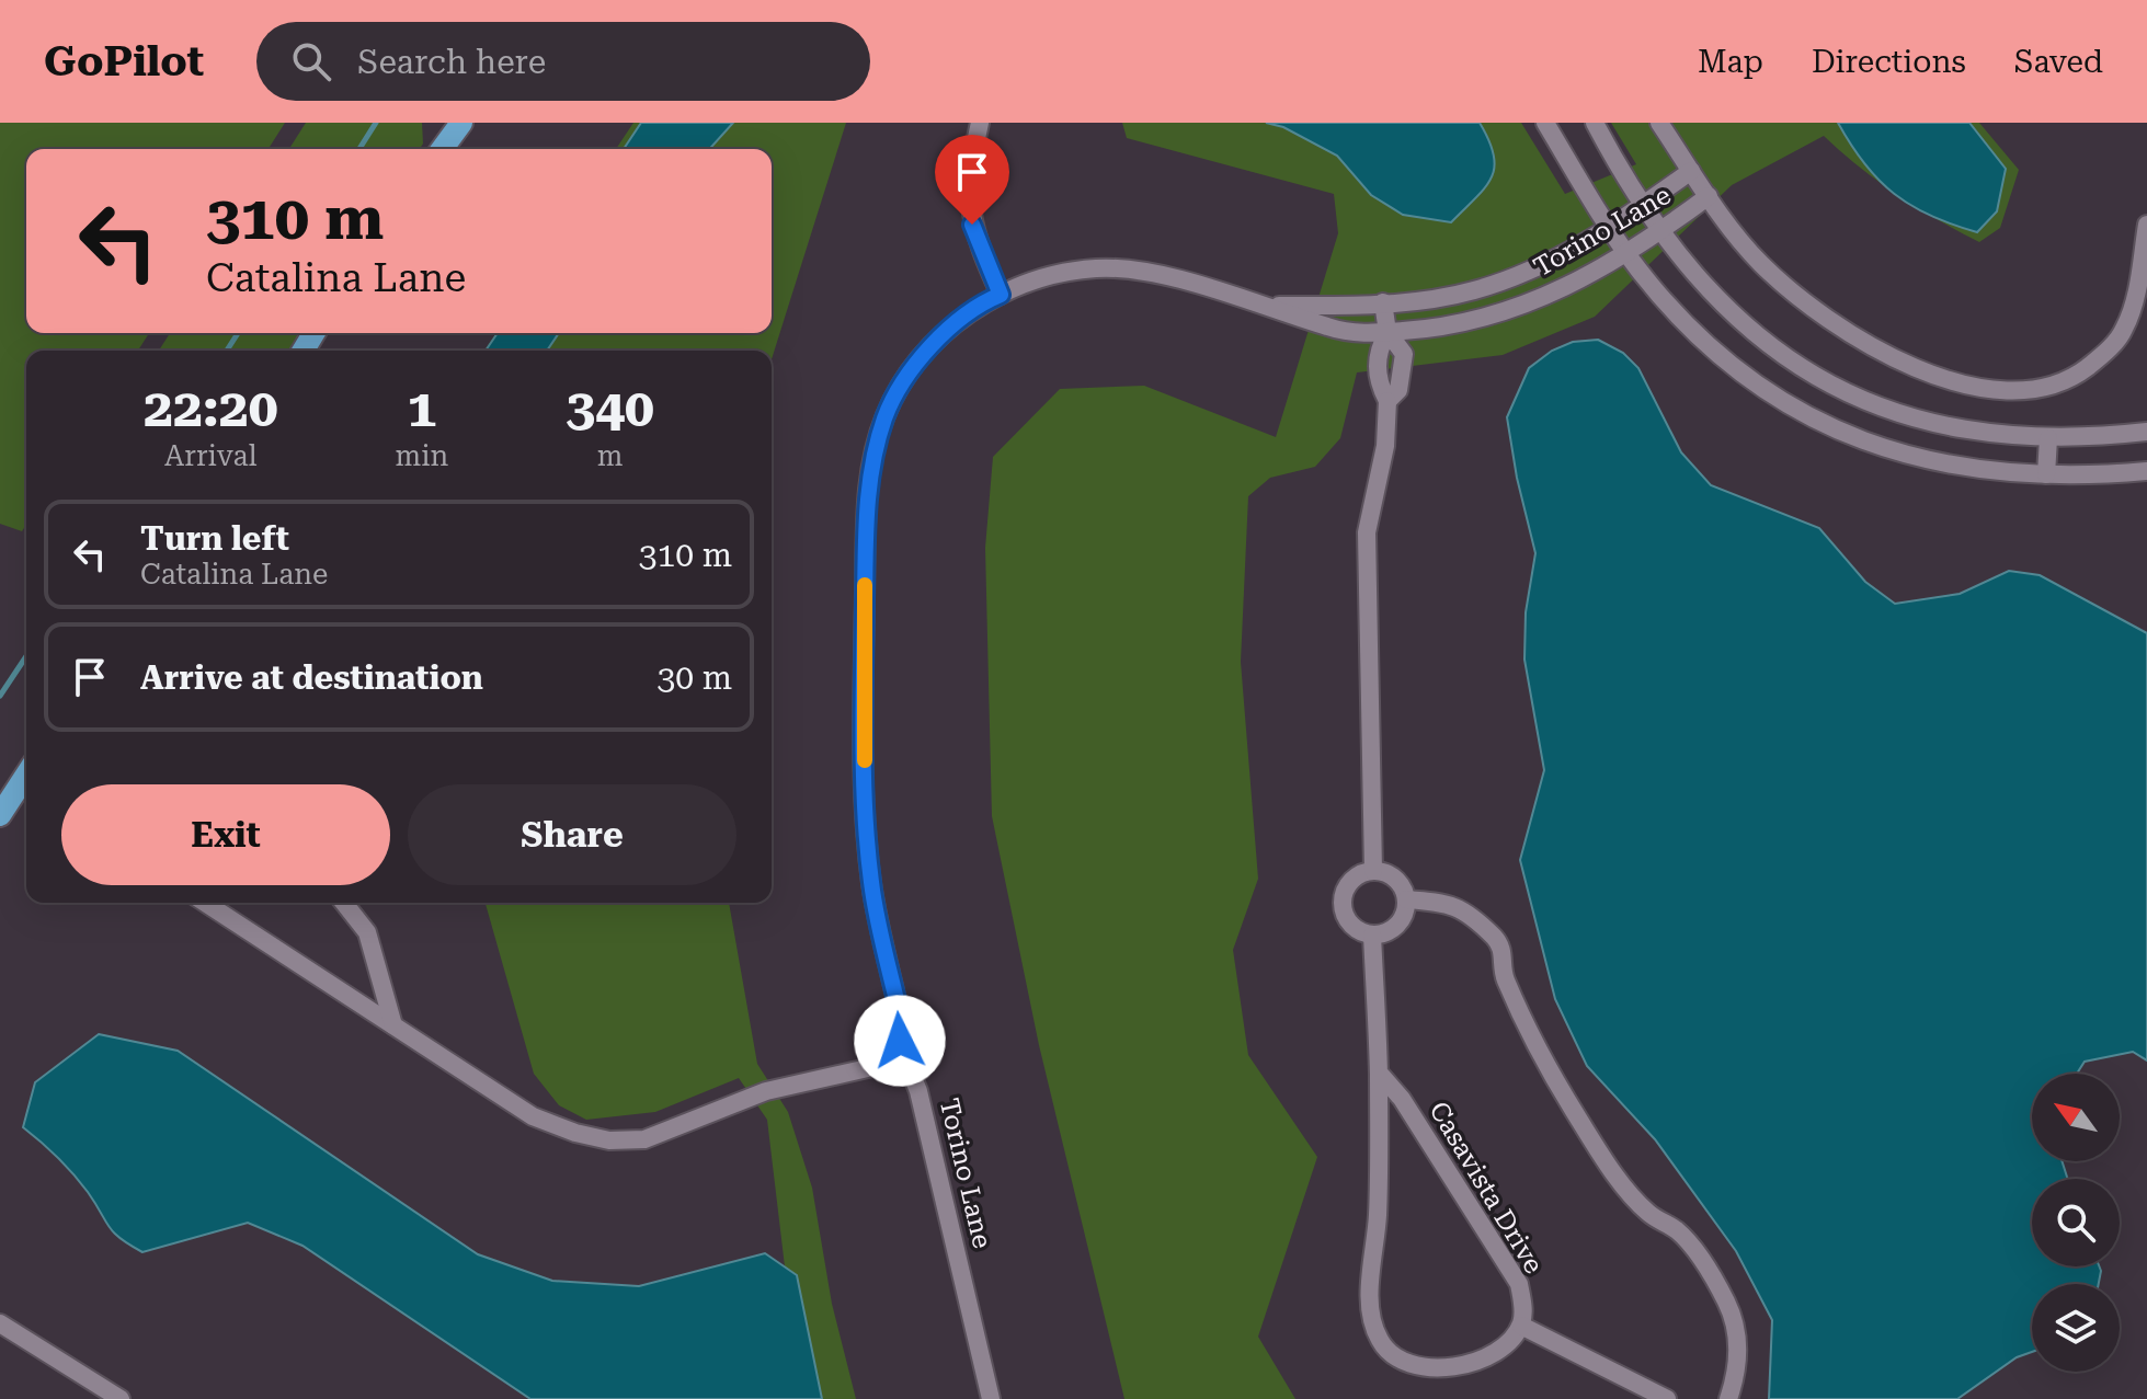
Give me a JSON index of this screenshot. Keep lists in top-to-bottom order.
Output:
{
  "streets": {
    "street": ["Torino Lane", "Casavista Drive"]
  },
  "north": "top left",
  "page": {
    "header": "GoPilot",
    "search": "Search here",
    "nav": ["Map", "Directions", "Saved"],
    "turn": ["310 m", "Catalina Lane"],
    "eta": [
      "22:20",
      "Arrival",
      "1",
      "min",
      "340",
      "m"
    ],
    "list": [
      {
        "name": "Turn left",
        "note": "Catalina Lane",
        "value": "310 m"
      },
      {
        "name": "Arrive at destination",
        "value": "30 m"
      }
    ],
    "buttons": ["Exit", "Share"]
  }
}
